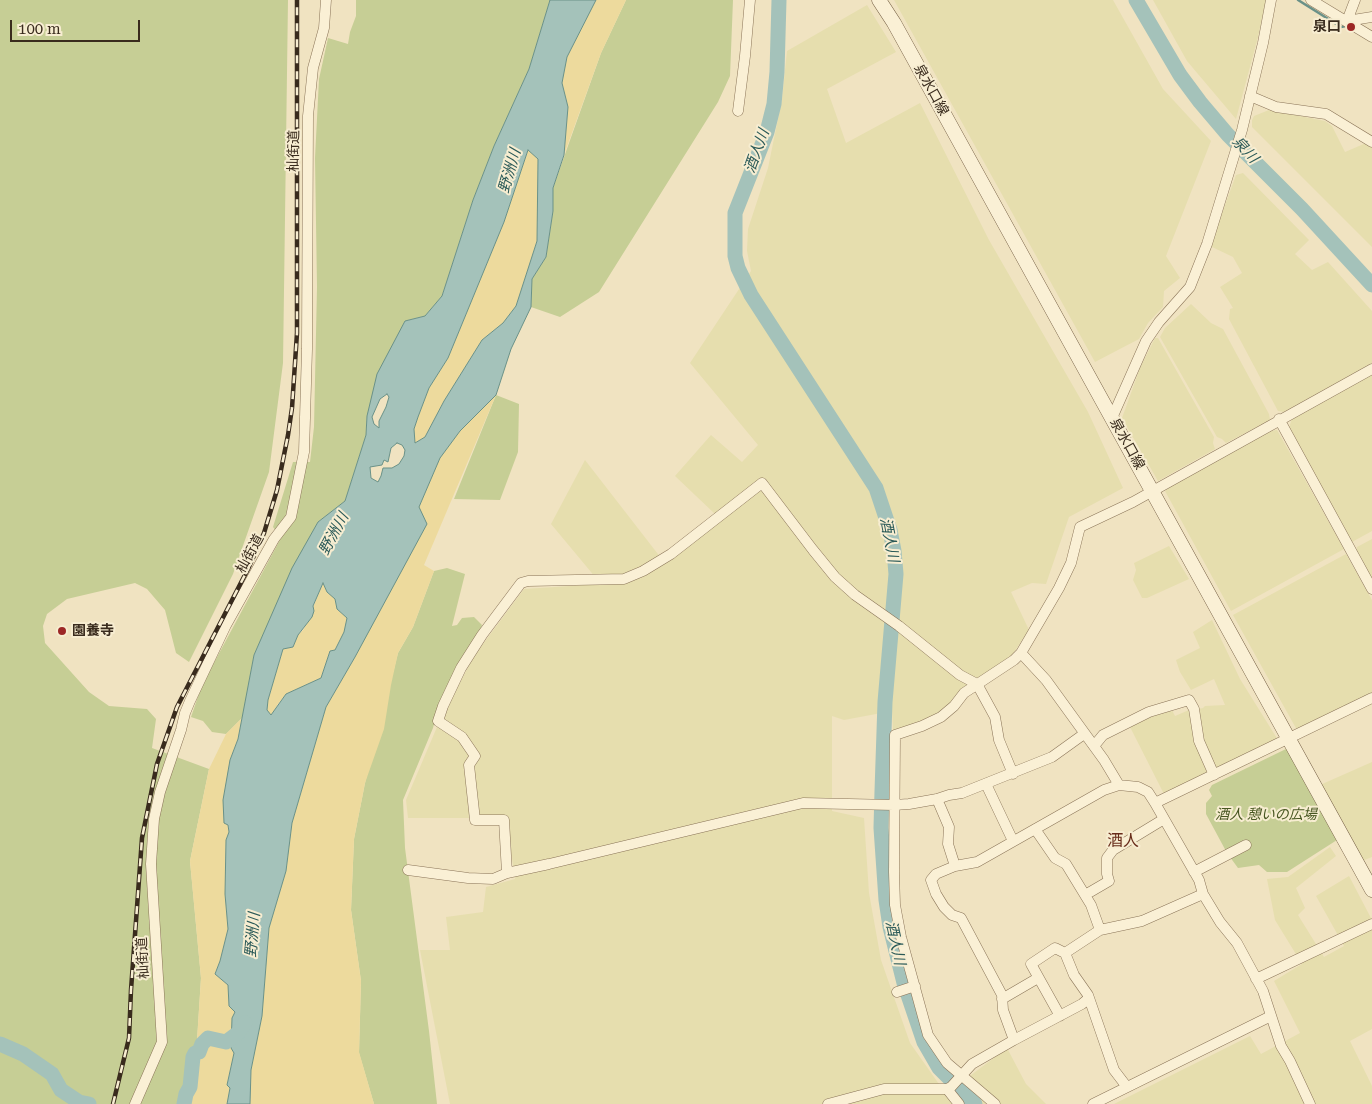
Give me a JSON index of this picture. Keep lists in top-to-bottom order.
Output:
{
  "streets": {
    "main road": ["泉水口線"],
    "street": ["杣街道"]
  },
  "districts": ["酒人"],
  "water": ["泉川", "酒人川", "野洲川"],
  "parks": ["酒人 憩いの広場"],
  "places": ["泉口", "園養寺"],
  "scale_bar": "100 m"
}
